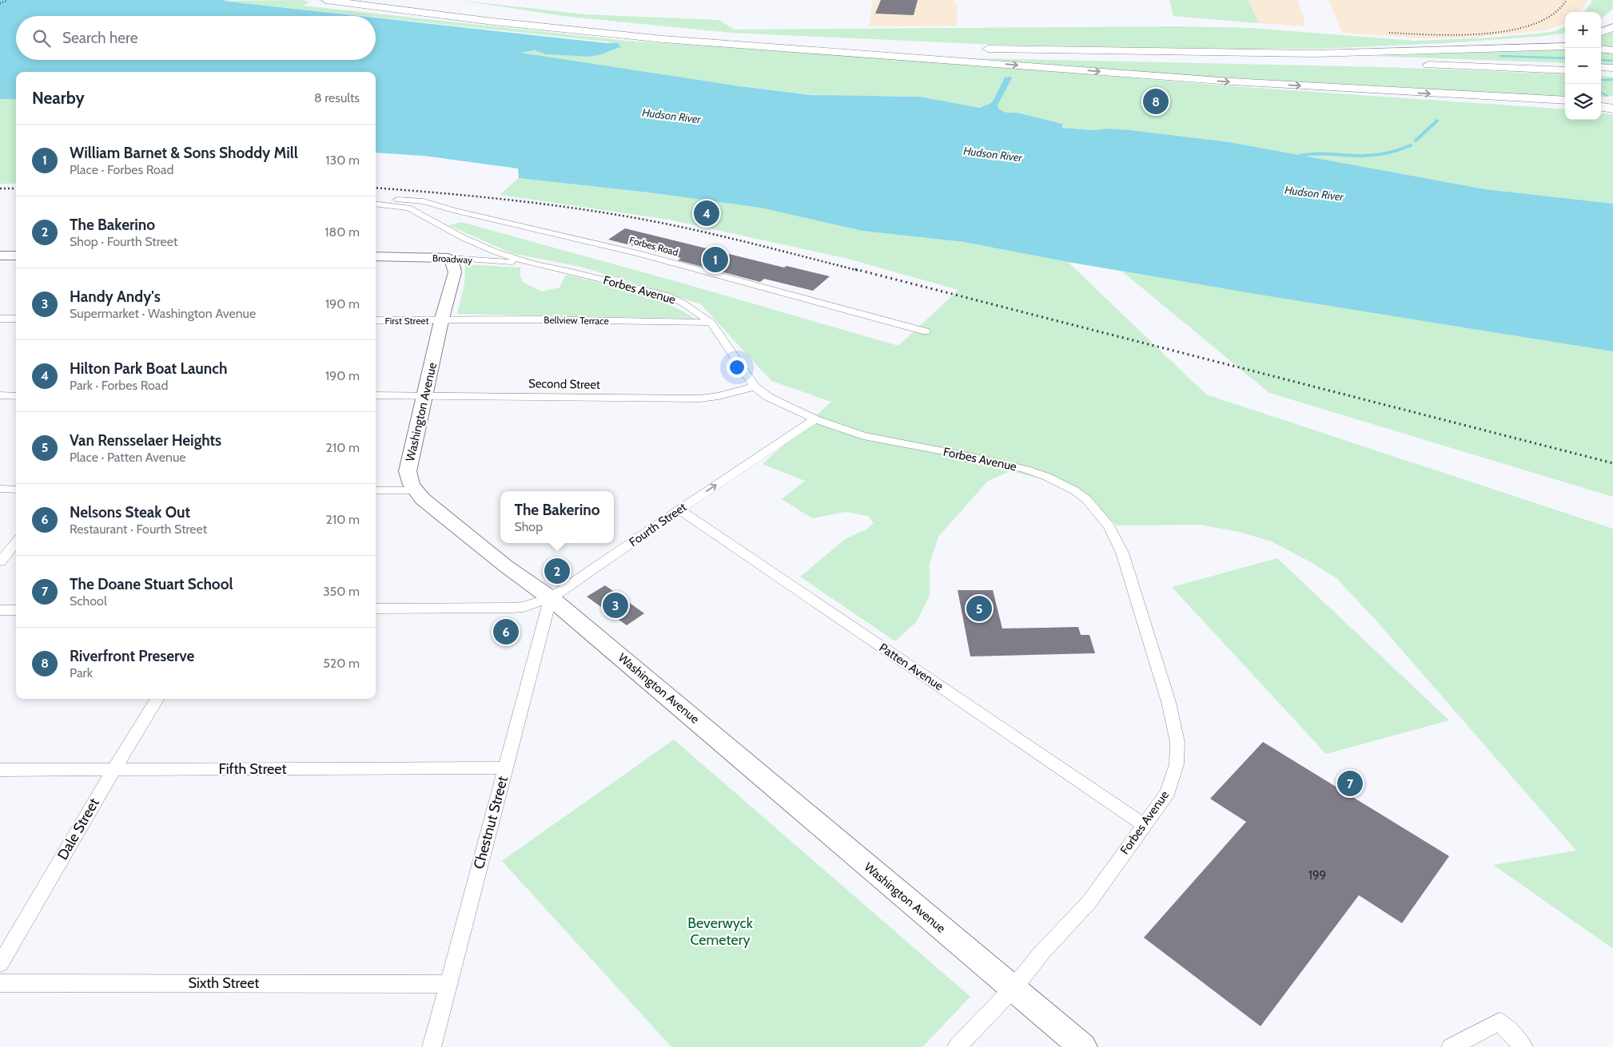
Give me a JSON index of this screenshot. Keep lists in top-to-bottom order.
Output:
{
  "streets": {
    "street": [
      "Forbes Road",
      "Broadway",
      "Forbes Avenue",
      "First Street",
      "Bellview Terrace",
      "Second Street",
      "Washington Avenue",
      "Fourth Street",
      "Patten Avenue",
      "Fifth Street",
      "Chestnut Street",
      "Dale Street",
      "Sixth Street"
    ]
  },
  "crossings": [
    ["Broadway", "Forbes Avenue"],
    ["Broadway", "Washington Avenue"],
    ["Forbes Avenue", "Bellview Terrace"],
    ["Forbes Avenue", "Second Street"],
    ["Forbes Avenue", "Washington Avenue"],
    ["Forbes Avenue", "Fourth Street"],
    ["Forbes Avenue", "Patten Avenue"],
    ["First Street", "Bellview Terrace"],
    ["First Street", "Washington Avenue"],
    ["Bellview Terrace", "Washington Avenue"],
    ["Second Street", "Washington Avenue"],
    ["Washington Avenue", "Fourth Street"],
    ["Washington Avenue", "Chestnut Street"],
    ["Fourth Street", "Patten Avenue"],
    ["Fourth Street", "Chestnut Street"],
    ["Fifth Street", "Chestnut Street"],
    ["Fifth Street", "Dale Street"],
    ["Chestnut Street", "Sixth Street"]
  ],
  "water": ["Hudson River"],
  "parks": ["Beverwyck Cemetery"],
  "house_numbers": ["199"],
  "page": {
    "map_buttons": ["+", "−"],
    "search": "Search here",
    "heading": ["Nearby", "8 results"],
    "pins": [
      "8",
      "4",
      "1",
      "2",
      "3",
      "5",
      "6",
      "7"
    ],
    "list": [
      {
        "mark": "1",
        "name": "William Barnet & Sons Shoddy Mill",
        "note": "Place · Forbes Road",
        "value": "130 m"
      },
      {
        "mark": "2",
        "name": "The Bakerino",
        "note": "Shop · Fourth Street",
        "value": "180 m"
      },
      {
        "mark": "3",
        "name": "Handy Andy's",
        "note": "Supermarket · Washington Avenue",
        "value": "190 m"
      },
      {
        "mark": "4",
        "name": "Hilton Park Boat Launch",
        "note": "Park · Forbes Road",
        "value": "190 m"
      },
      {
        "mark": "5",
        "name": "Van Rensselaer Heights",
        "note": "Place · Patten Avenue",
        "value": "210 m"
      },
      {
        "mark": "6",
        "name": "Nelsons Steak Out",
        "note": "Restaurant · Fourth Street",
        "value": "210 m"
      },
      {
        "mark": "7",
        "name": "The Doane Stuart School",
        "note": "School",
        "value": "350 m"
      },
      {
        "mark": "8",
        "name": "Riverfront Preserve",
        "note": "Park",
        "value": "520 m"
      }
    ],
    "popup": ["The Bakerino", "Shop"]
  }
}
